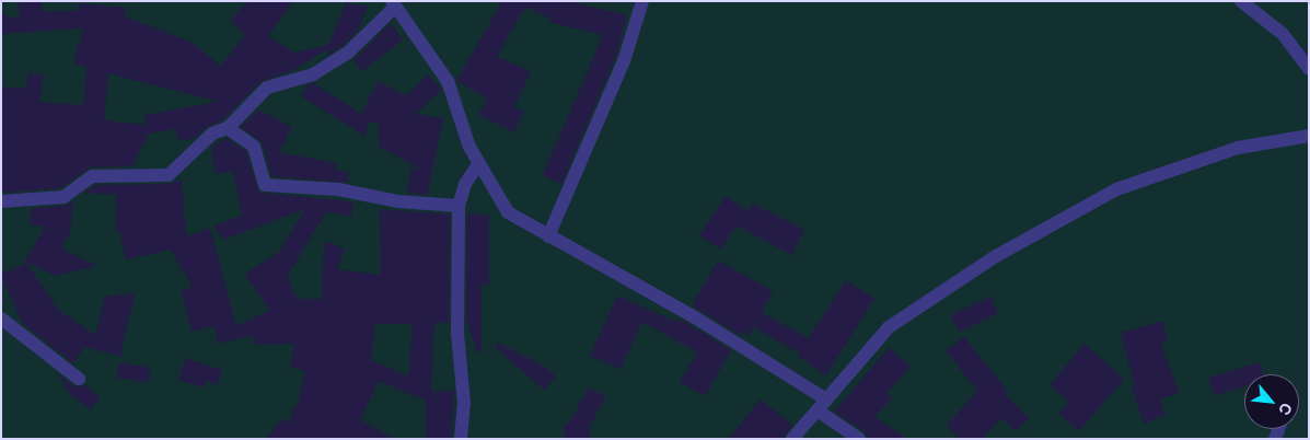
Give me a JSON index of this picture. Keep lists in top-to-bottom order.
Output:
{
  "north": "bottom right"
}
